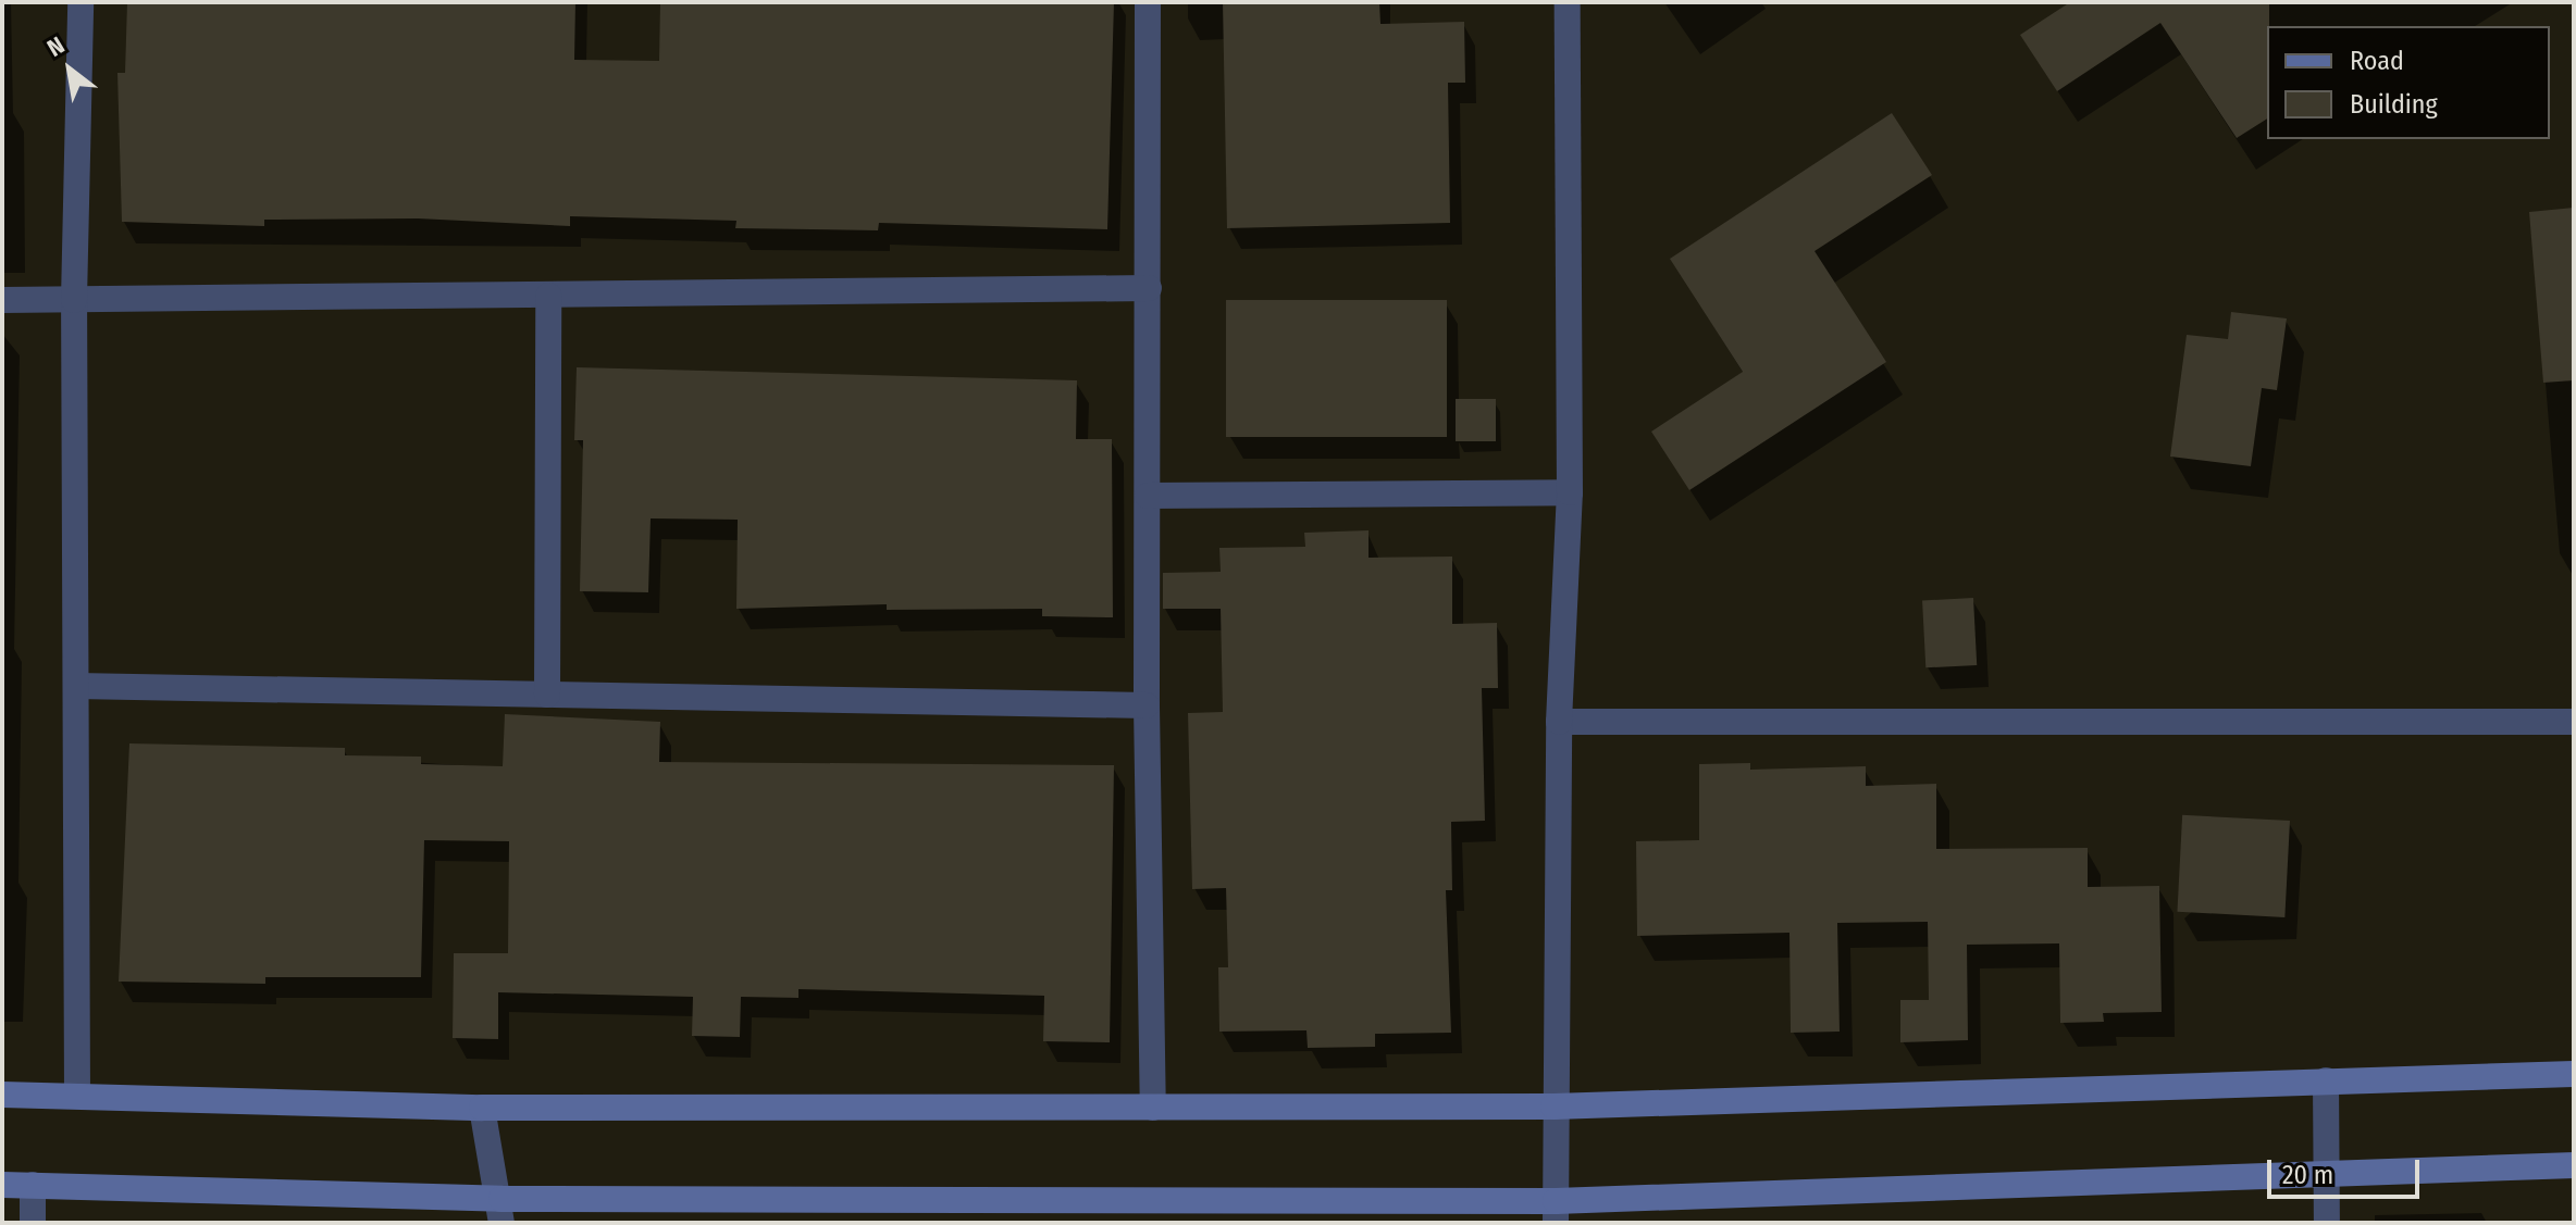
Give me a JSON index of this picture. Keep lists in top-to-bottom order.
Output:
{
  "legend": ["Road", "Building"],
  "scale_bar": "20 m",
  "north": "top left"
}
